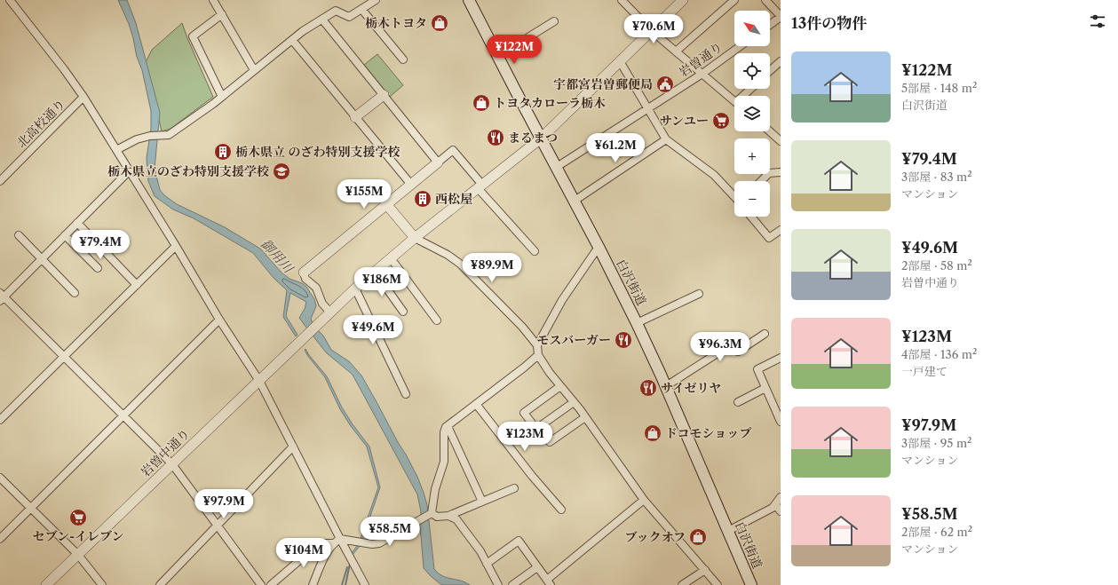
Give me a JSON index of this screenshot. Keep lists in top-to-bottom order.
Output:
{
  "streets": {
    "main road": ["白沢街道"],
    "street": ["岩曽通り", "北高校通り", "岩曽中通り"]
  },
  "crossings": [
    ["岩曽通り", "白沢街道"]
  ],
  "water": ["御用川"],
  "places": {
    "shop": [
      "栃木トヨタ",
      "トヨタカローラ栃木",
      "ドコモショップ",
      "ブックオフ"
    ],
    "public building": ["宇都宮岩曽郵便局"],
    "supermarket": ["サンユー", "セブン-イレブン"],
    "restaurant": ["まるまつ", "モスバーガー", "サイゼリヤ"],
    "building": ["栃木県立 のざわ特別支援学校", "西松屋"],
    "school or university": ["栃木県立のざわ特別支援学校"]
  },
  "north": "top left",
  "page": {
    "heading": "13件の物件",
    "map_buttons": ["+", "−"],
    "price": [
      "¥70.6M",
      "¥122M",
      "¥61.2M",
      "¥155M",
      "¥79.4M",
      "¥89.9M",
      "¥186M",
      "¥49.6M",
      "¥96.3M",
      "¥123M",
      "¥97.9M",
      "¥58.5M",
      "¥104M"
    ],
    "list": [
      {
        "name": "¥122M",
        "note": "5部屋 · 148 m² · 白沢街道"
      },
      {
        "name": "¥79.4M",
        "note": "3部屋 · 83 m² · マンション"
      },
      {
        "name": "¥49.6M",
        "note": "2部屋 · 58 m² · 岩曽中通り"
      },
      {
        "name": "¥123M",
        "note": "4部屋 · 136 m² · 一戸建て"
      },
      {
        "name": "¥97.9M",
        "note": "3部屋 · 95 m² · マンション"
      },
      {
        "name": "¥58.5M",
        "note": "2部屋 · 62 m² · マンション"
      }
    ]
  }
}
